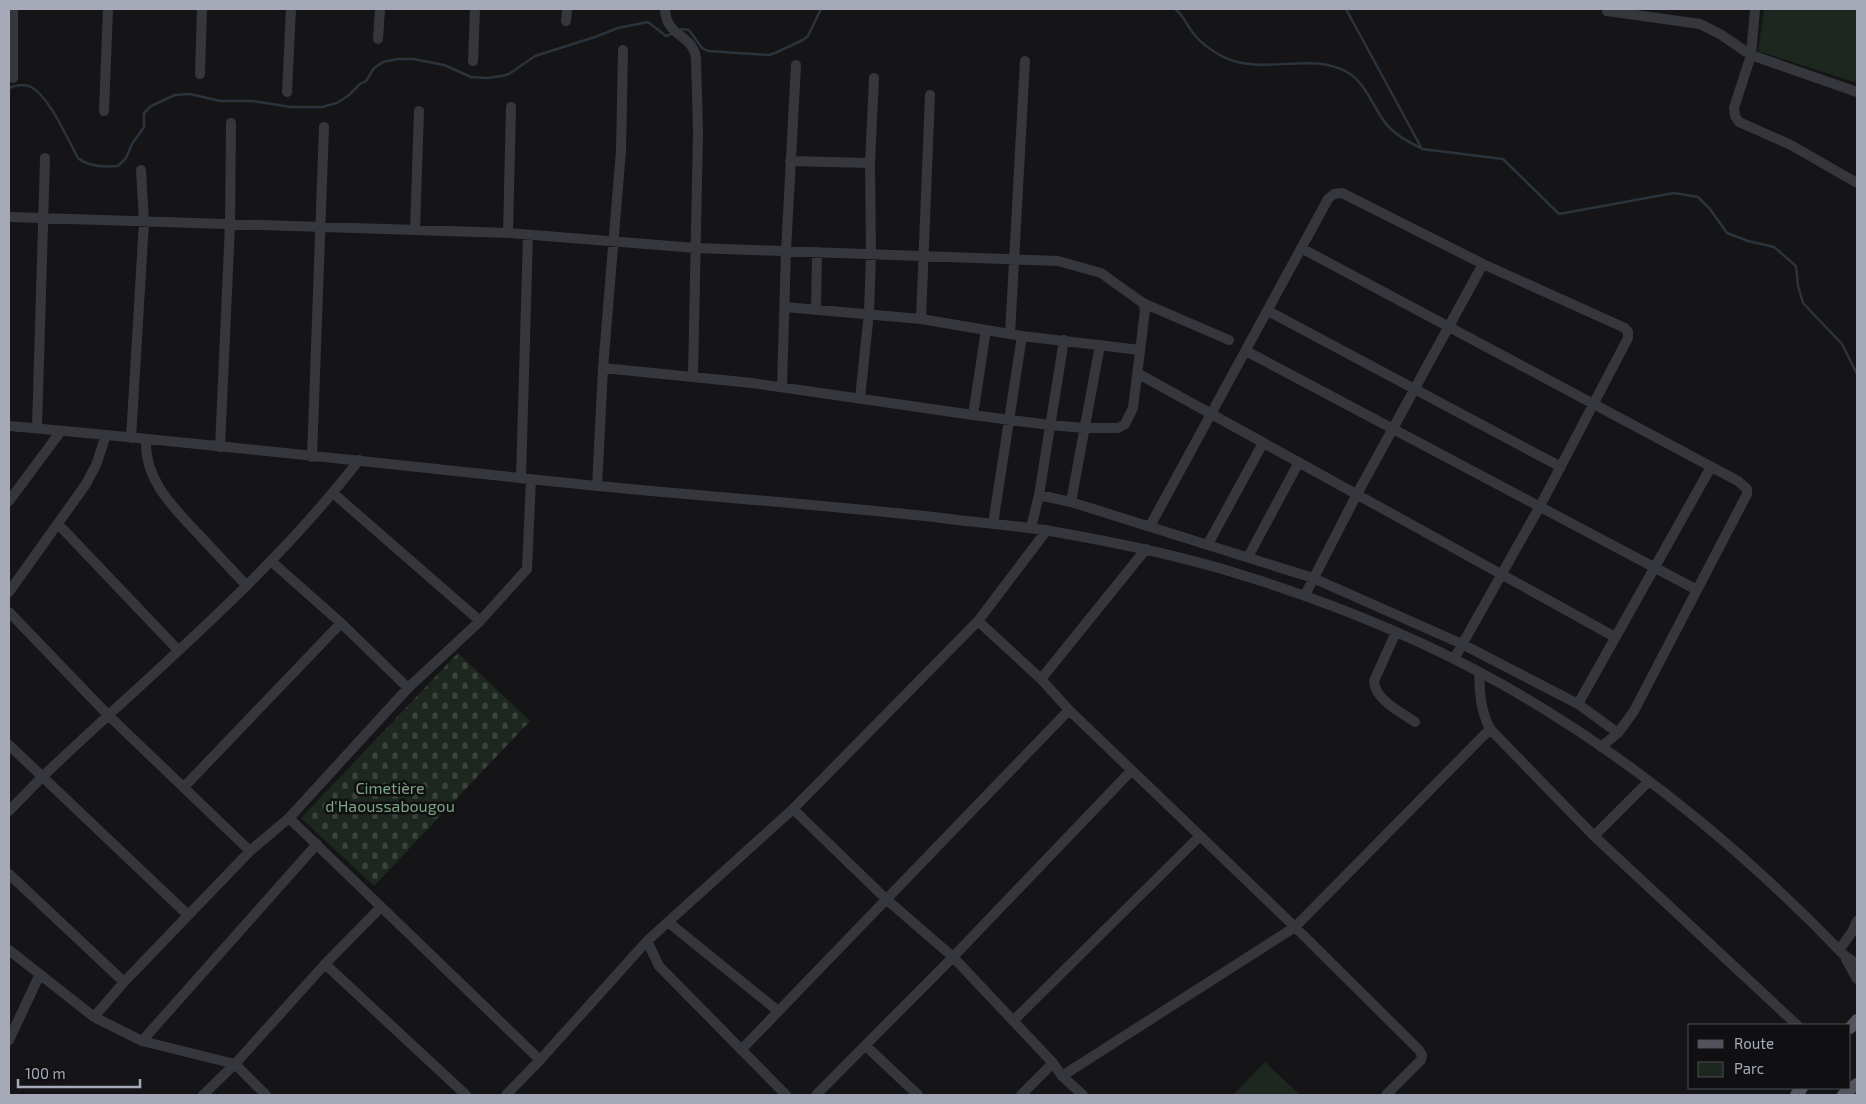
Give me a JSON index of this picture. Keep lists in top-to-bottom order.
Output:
{
  "parks": ["Cimetière d'Haoussabougou"],
  "legend": ["Route", "Parc"],
  "scale_bar": "100 m"
}
